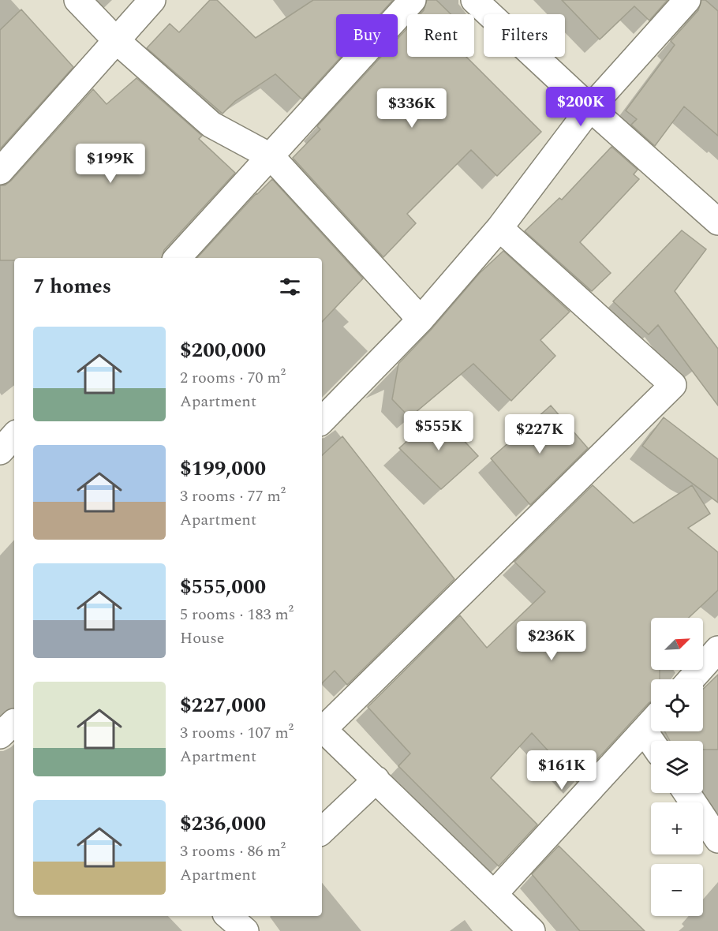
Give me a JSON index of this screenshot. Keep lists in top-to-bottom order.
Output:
{
  "north": "top right",
  "page": {
    "chip": ["Buy", "Rent", "Filters"],
    "price": [
      "$200K",
      "$336K",
      "$199K",
      "$555K",
      "$227K",
      "$236K",
      "$161K"
    ],
    "heading": "7 homes",
    "list": [
      {
        "name": "$200,000",
        "note": "2 rooms · 70 m² · Apartment"
      },
      {
        "name": "$199,000",
        "note": "3 rooms · 77 m² · Apartment"
      },
      {
        "name": "$555,000",
        "note": "5 rooms · 183 m² · House"
      },
      {
        "name": "$227,000",
        "note": "3 rooms · 107 m² · Apartment"
      },
      {
        "name": "$236,000",
        "note": "3 rooms · 86 m² · Apartment"
      }
    ],
    "map_buttons": ["+", "−"]
  }
}
